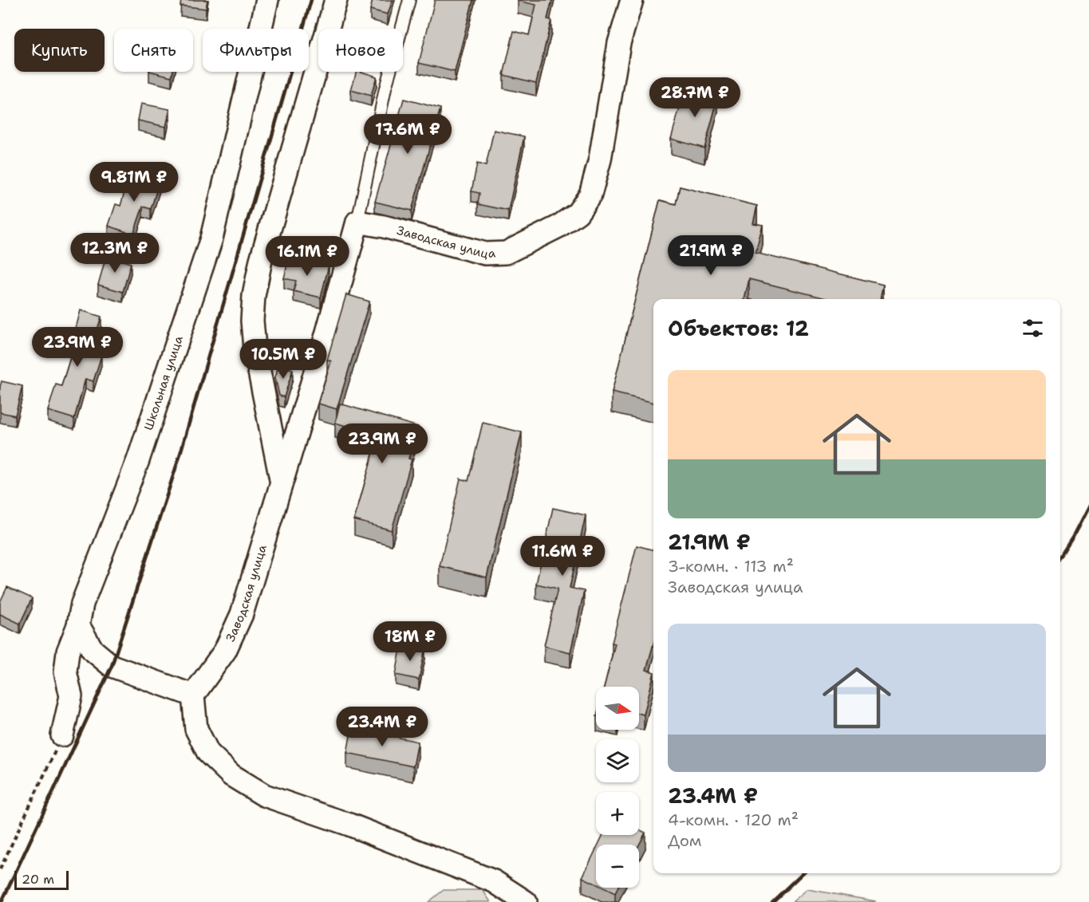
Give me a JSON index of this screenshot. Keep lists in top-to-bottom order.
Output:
{
  "streets": {
    "street": ["Заводская улица", "Школьная улица"]
  },
  "scale_bar": "20 m",
  "north": "right",
  "page": {
    "chip": [
      "Купить",
      "Снять",
      "Фильтры",
      "Новое"
    ],
    "price": [
      "28.7M ₽",
      "17.6M ₽",
      "9.81M ₽",
      "12.3M ₽",
      "21.9M ₽",
      "16.1M ₽",
      "23.9M ₽",
      "10.5M ₽",
      "23.9M ₽",
      "11.6M ₽",
      "18M ₽",
      "23.4M ₽"
    ],
    "heading": "Объектов: 12",
    "list": [
      {
        "name": "21.9M ₽",
        "note": "3-комн. · 113 m² · Заводская улица"
      },
      {
        "name": "23.4M ₽",
        "note": "4-комн. · 120 m² · Дом"
      }
    ],
    "map_buttons": ["+", "−"],
    "scale": "20 m"
  }
}
